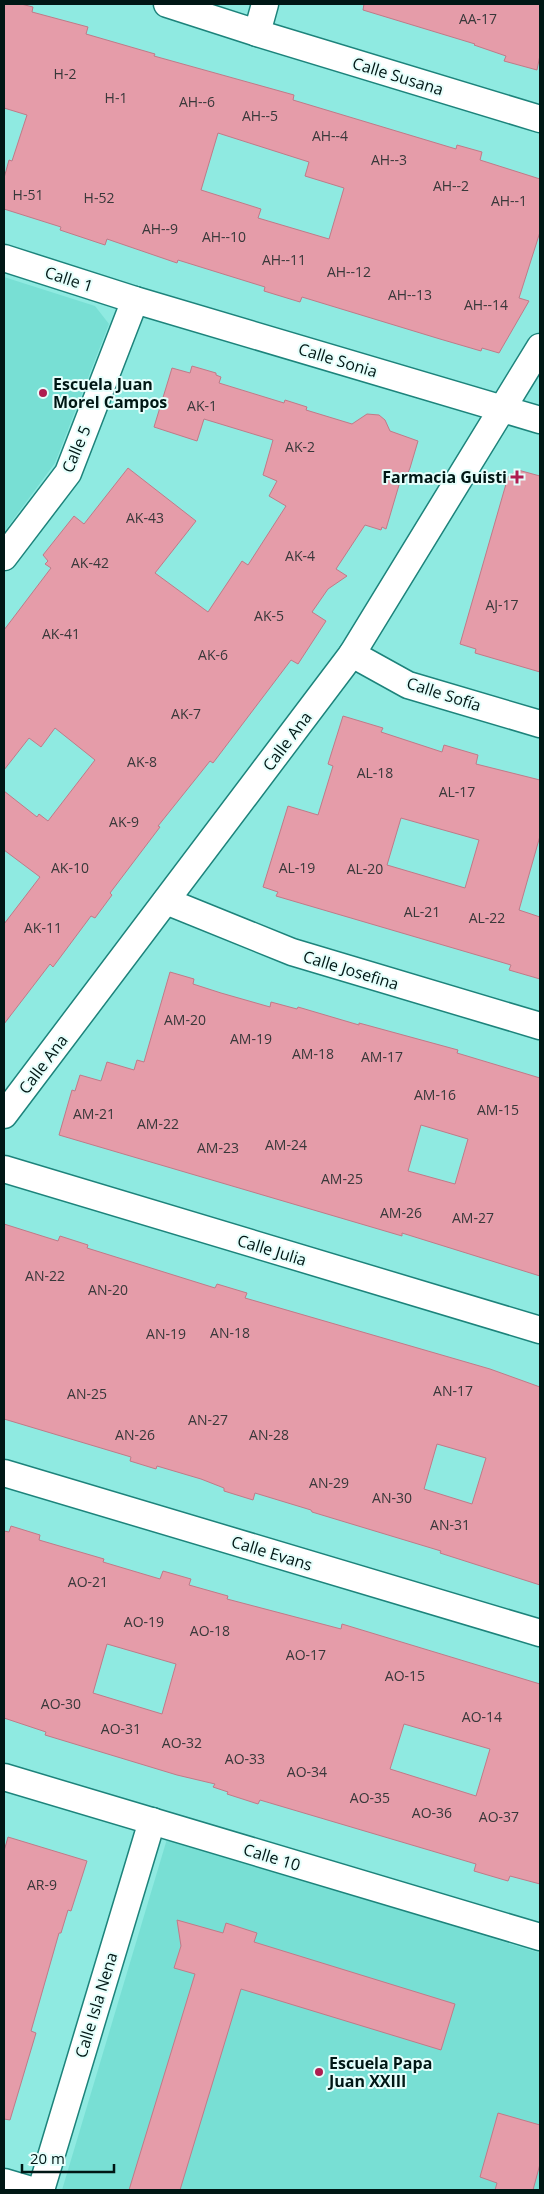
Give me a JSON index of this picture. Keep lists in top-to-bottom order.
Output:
{
  "streets": {
    "street": [
      "Calle Susana",
      "Calle 1",
      "Calle Sonia",
      "Calle 5",
      "Calle Sofía",
      "Calle Ana",
      "Calle Josefina",
      "Calle Julia",
      "Calle Evans",
      "Calle 10",
      "Calle Isla Nena"
    ]
  },
  "crossings": [
    ["Calle 1", "Calle Sonia"],
    ["Calle 1", "Calle 5"],
    ["Calle Sonia", "Calle 5"],
    ["Calle Sonia", "Calle Ana"],
    ["Calle Sofía", "Calle Ana"],
    ["Calle Ana", "Calle Josefina"],
    ["Calle 10", "Calle Isla Nena"]
  ],
  "places": {
    "other": ["Escuela Juan Morel Campos", "Escuela Papa Juan XXIII"],
    "health": ["Farmacia Guisti"]
  },
  "house_numbers": [
    "AA-17",
    "H-2",
    "H-1",
    "AH--6",
    "AH--5",
    "AH--4",
    "AH--3",
    "AH--2",
    "H-51",
    "H-52",
    "AH--1",
    "AH--9",
    "AH--10",
    "AH--11",
    "AH--12",
    "AH--13",
    "AH--14",
    "AK-1",
    "AK-2",
    "AK-43",
    "AK-4",
    "AK-42",
    "AJ-17",
    "AK-5",
    "AK-41",
    "AK-6",
    "AK-7",
    "AK-8",
    "AL-18",
    "AL-17",
    "AK-9",
    "AK-10",
    "AL-19",
    "AL-20",
    "AL-21",
    "AL-22",
    "AK-11",
    "AM-20",
    "AM-19",
    "AM-18",
    "AM-17",
    "AM-16",
    "AM-15",
    "AM-21",
    "AM-22",
    "AM-24",
    "AM-23",
    "AM-25",
    "AM-26",
    "AM-27",
    "AN-22",
    "AN-20",
    "AN-18",
    "AN-19",
    "AN-17",
    "AN-25",
    "AN-27",
    "AN-26",
    "AN-28",
    "AN-29",
    "AN-30",
    "AN-31",
    "AO-21",
    "AO-19",
    "AO-18",
    "AO-17",
    "AO-15",
    "AO-30",
    "AO-14",
    "AO-31",
    "AO-32",
    "AO-33",
    "AO-34",
    "AO-35",
    "AO-36",
    "AO-37",
    "AR-9"
  ],
  "scale_bar": "20 m"
}
